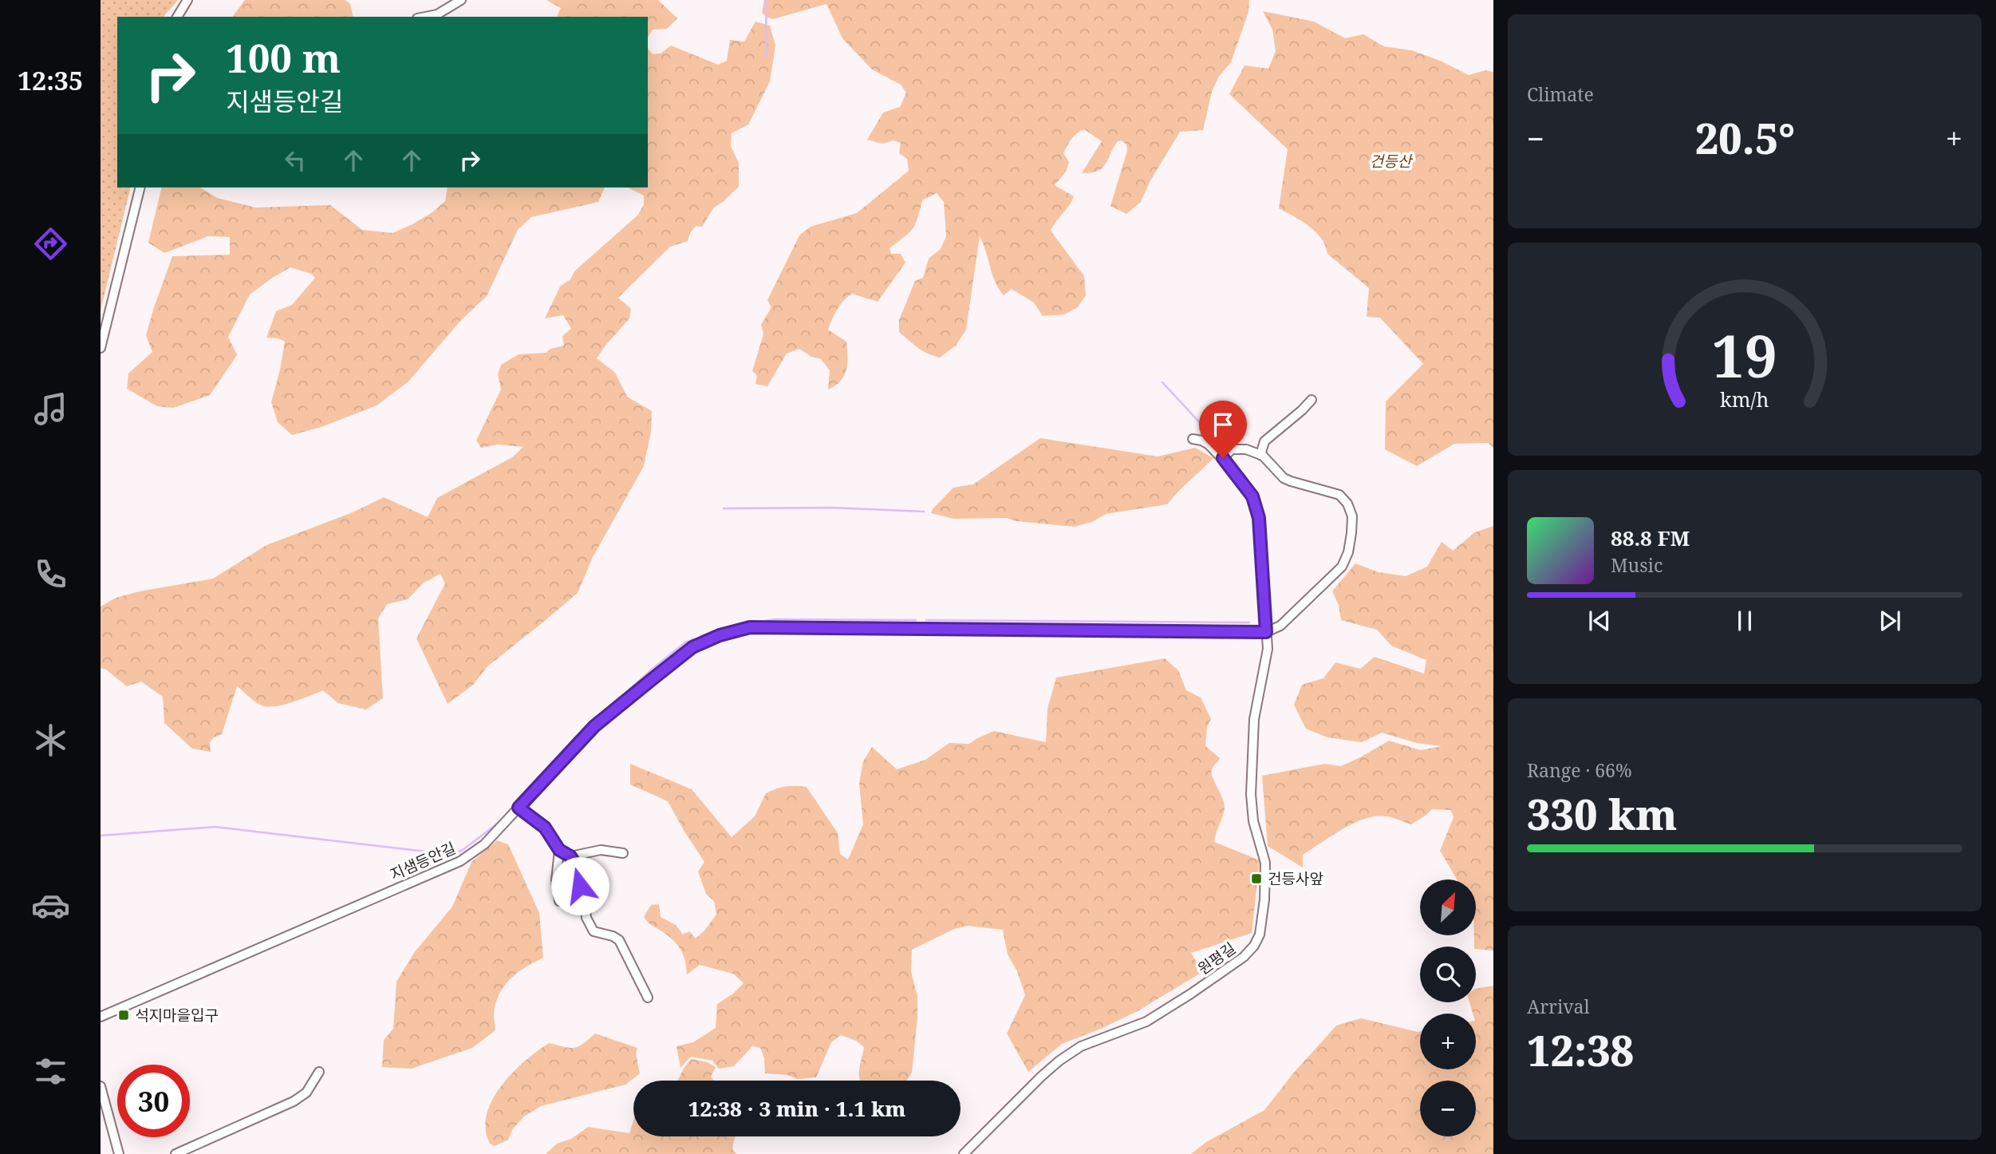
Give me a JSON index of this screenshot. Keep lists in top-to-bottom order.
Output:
{
  "streets": {
    "street": ["지샘등안길", "원평길"]
  },
  "crossings": [
    ["지샘등안길", "원평길"]
  ],
  "parks": ["건등산"],
  "places": {
    "transit": ["건등사앞", "석지마을입구"]
  },
  "north": "top right",
  "page": {
    "tabs": "12:35",
    "tile": [
      "Climate",
      ["Range · 66%", "330 km"],
      ["Arrival", "12:38"]
    ],
    "turn": ["100 m", "지샘등안길"],
    "heat": ["−", "20.5°", "+"],
    "song": ["88.8 FM", "Music"],
    "map_buttons": ["+", "−"],
    "limit": "30",
    "trip": "12:38 · 3 min · 1.1 km",
    "gauge": ["19", "km/h"]
  }
}
